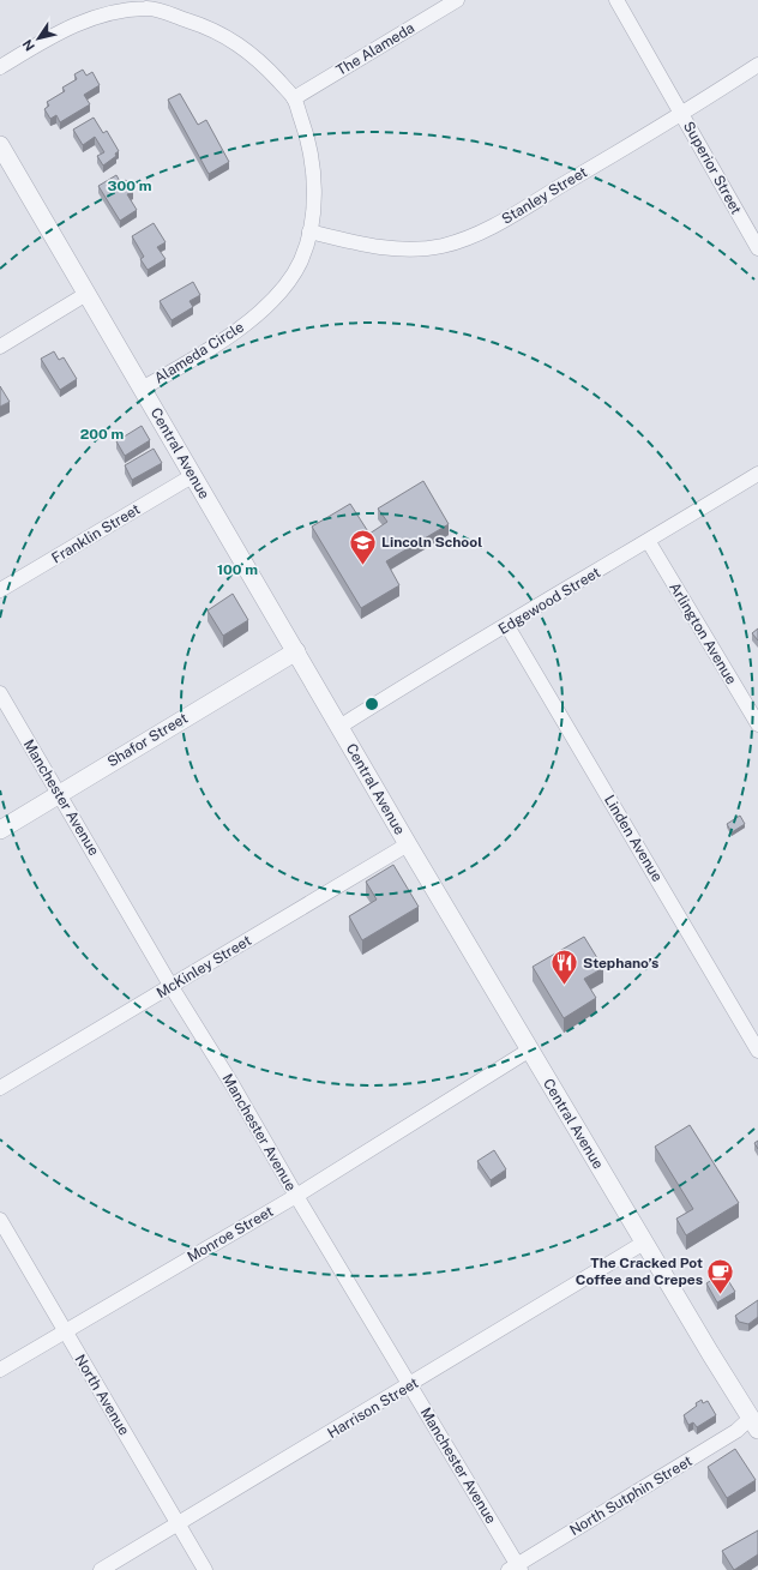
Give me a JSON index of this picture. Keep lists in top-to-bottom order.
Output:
{
  "streets": {
    "street": [
      "The Alameda",
      "Superior Street",
      "Stanley Street",
      "Alameda Circle",
      "Central Avenue",
      "Franklin Street",
      "Edgewood Street",
      "Arlington Avenue",
      "Shafor Street",
      "Manchester Avenue",
      "Linden Avenue",
      "McKinley Street",
      "Monroe Street",
      "North Avenue",
      "Harrison Street",
      "North Sutphin Street"
    ]
  },
  "crossings": [
    ["The Alameda", "Alameda Circle"],
    ["Superior Street", "Stanley Street"],
    ["Stanley Street", "Alameda Circle"],
    ["Alameda Circle", "Central Avenue"],
    ["Central Avenue", "Franklin Street"],
    ["Central Avenue", "Edgewood Street"],
    ["Central Avenue", "Shafor Street"],
    ["Central Avenue", "McKinley Street"],
    ["Central Avenue", "Monroe Street"],
    ["Central Avenue", "Harrison Street"],
    ["Central Avenue", "North Sutphin Street"],
    ["Edgewood Street", "Arlington Avenue"],
    ["Edgewood Street", "Linden Avenue"],
    ["Shafor Street", "Manchester Avenue"],
    ["Manchester Avenue", "McKinley Street"],
    ["Manchester Avenue", "Monroe Street"],
    ["Manchester Avenue", "Harrison Street"],
    ["Manchester Avenue", "North Sutphin Street"],
    ["Monroe Street", "North Avenue"],
    ["North Avenue", "Harrison Street"]
  ],
  "places": {
    "school or university": ["Lincoln School"],
    "restaurant": ["Stephano’s"],
    "cafe": ["The Cracked Pot Coffee and Crepes"]
  },
  "north": "bottom left",
  "rings": ["300 m", "200 m", "100 m"]
}
